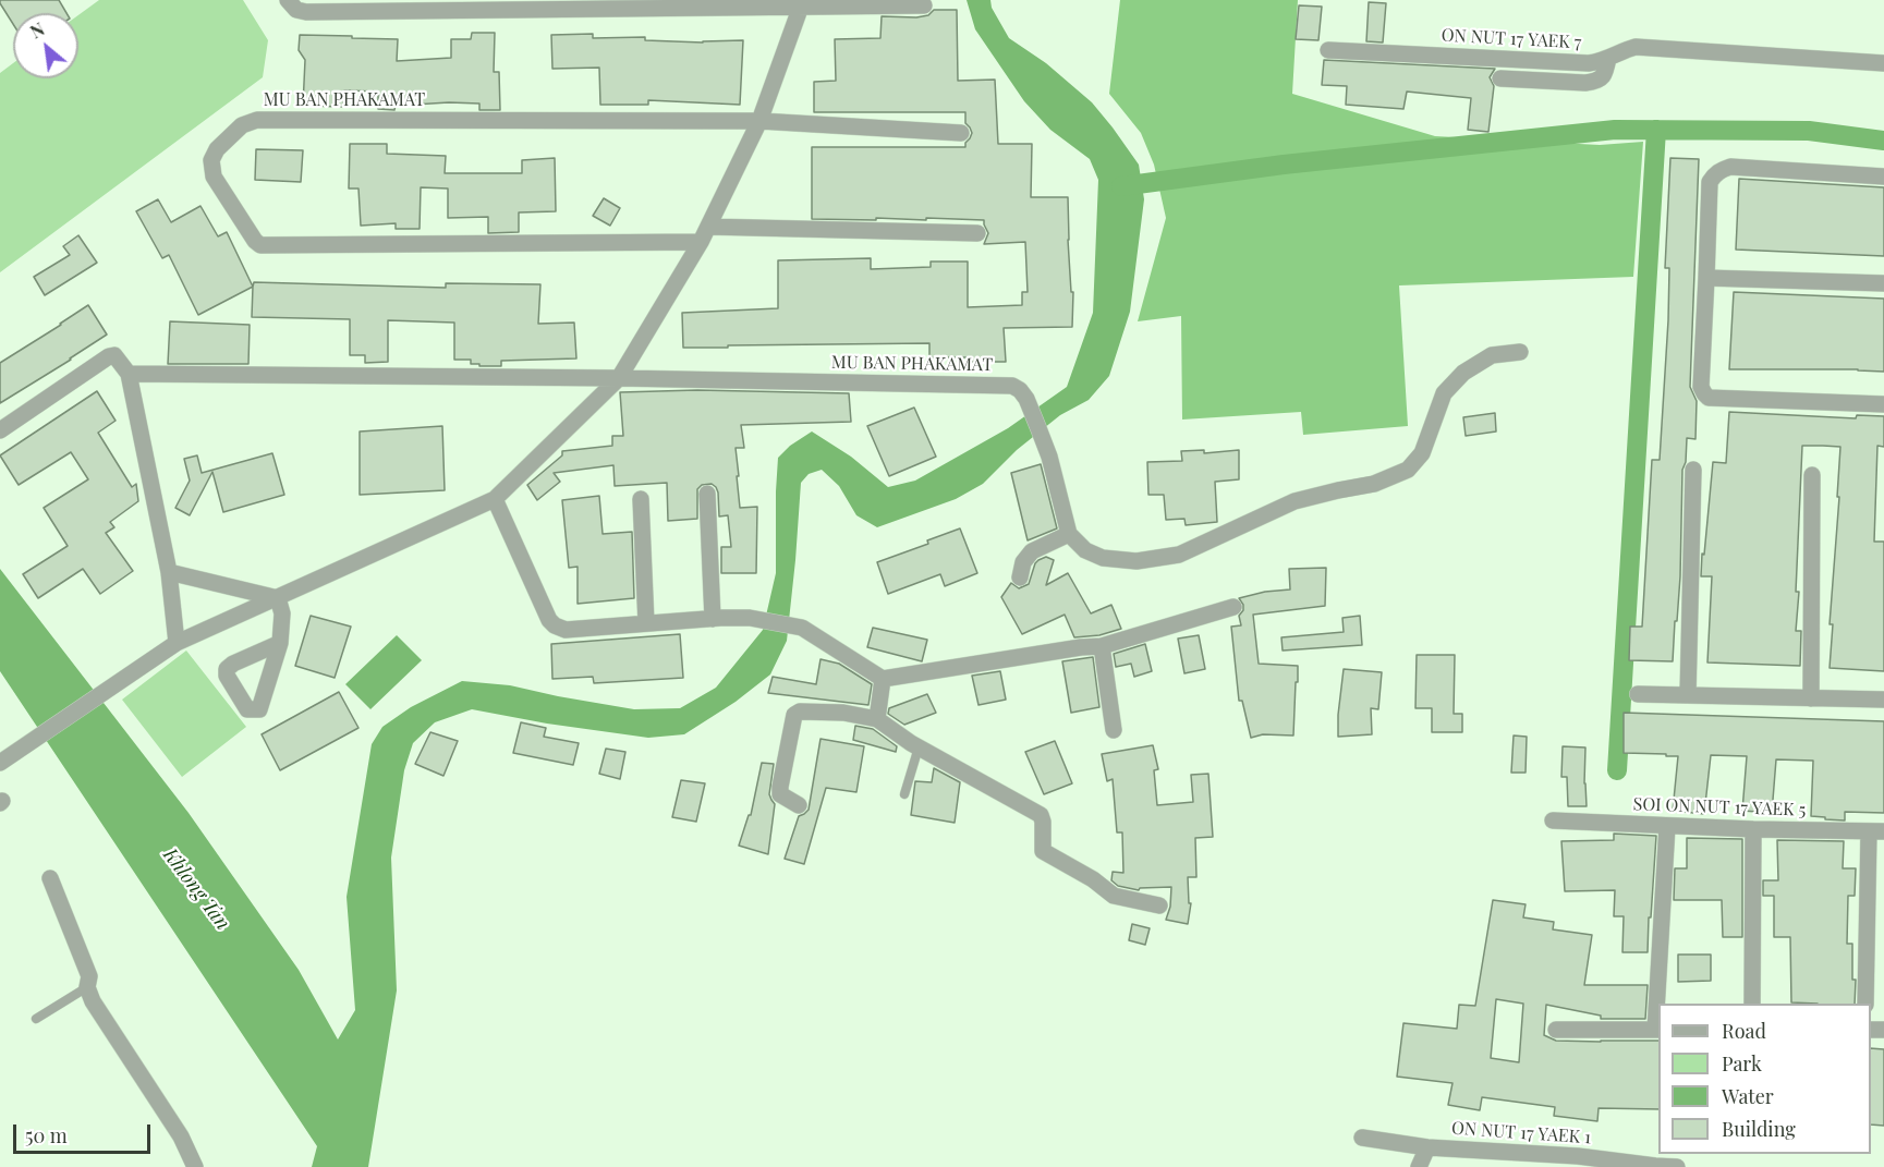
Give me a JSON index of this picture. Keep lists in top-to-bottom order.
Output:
{
  "streets": {
    "street": [
      "ON NUT 17 YAEK 7",
      "MU BAN PHAKAMAT",
      "SOI ON NUT 17 YAEK 5",
      "ON NUT 17 YAEK 1"
    ]
  },
  "water": ["Khlong Tan"],
  "legend": [
    "Road",
    "Park",
    "Water",
    "Building"
  ],
  "scale_bar": "50 m",
  "north": "top left"
}
